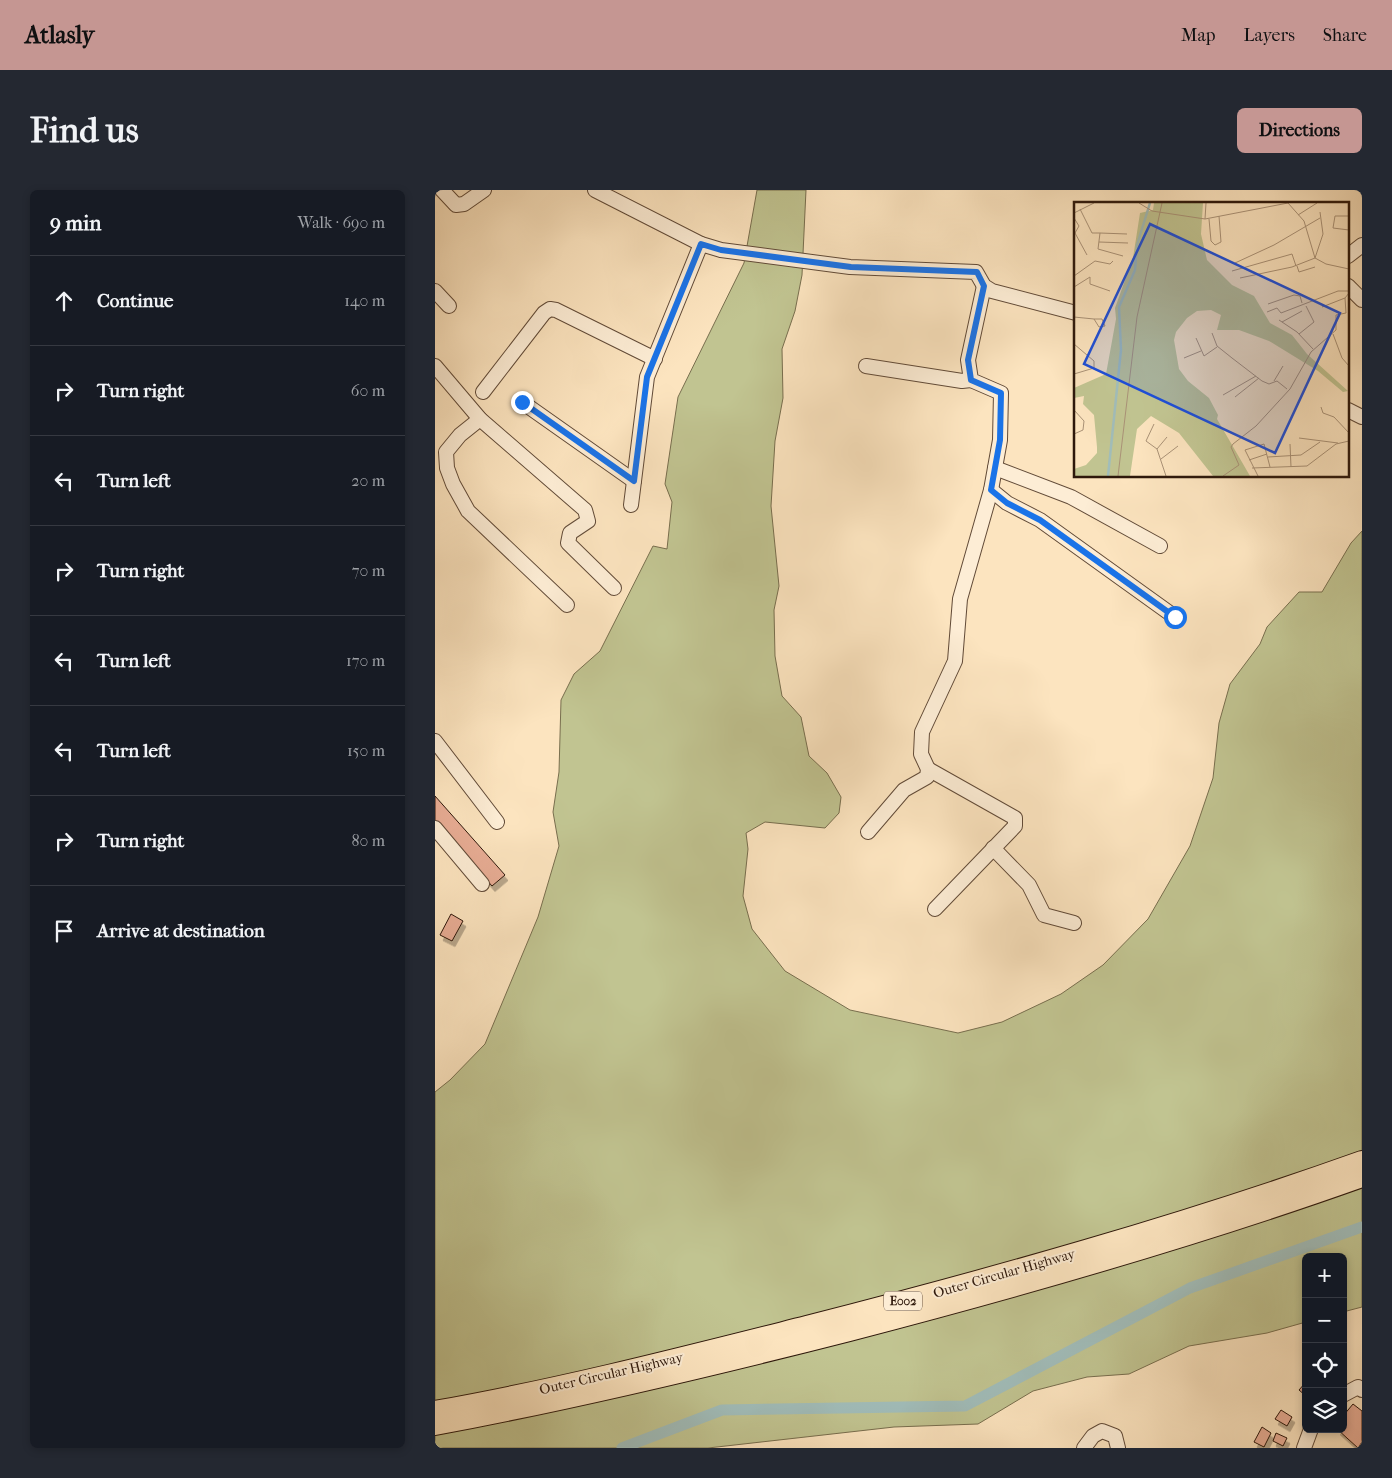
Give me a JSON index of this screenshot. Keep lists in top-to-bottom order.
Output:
{
  "streets": {
    "highway": ["Outer Circular Highway", "E002"]
  },
  "page": {
    "header": "Atlasly",
    "nav": ["Map", "Layers", "Share"],
    "buttons": "Directions",
    "title": "Find us",
    "heading": ["9 min", "Walk · 690 m"],
    "list": [
      ["Continue", "140 m"],
      ["Turn right", "60 m"],
      ["Turn left", "20 m"],
      ["Turn right", "70 m"],
      ["Turn left", "170 m"],
      ["Turn left", "150 m"],
      ["Turn right", "80 m"],
      "Arrive at destination"
    ],
    "map_buttons": ["+", "−"]
  }
}
